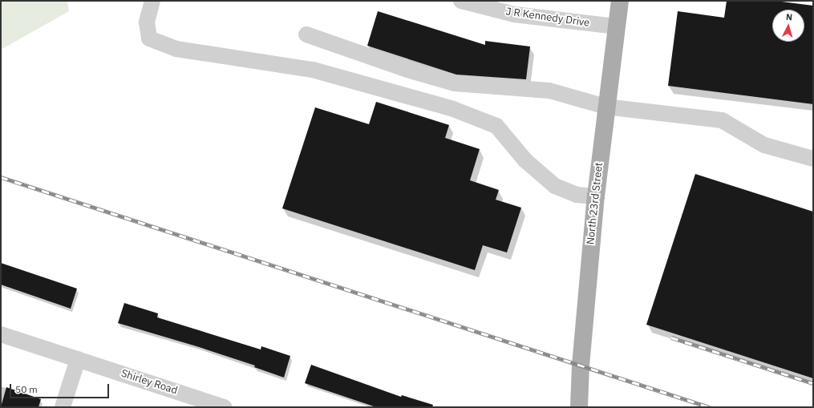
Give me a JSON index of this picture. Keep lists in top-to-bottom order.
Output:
{
  "streets": {
    "main road": ["North 23rd Street"],
    "street": ["J R Kennedy Drive", "Shirley Road"]
  },
  "crossings": [
    ["J R Kennedy Drive", "North 23rd Street"]
  ],
  "scale_bar": "50 m",
  "north": "top"
}
